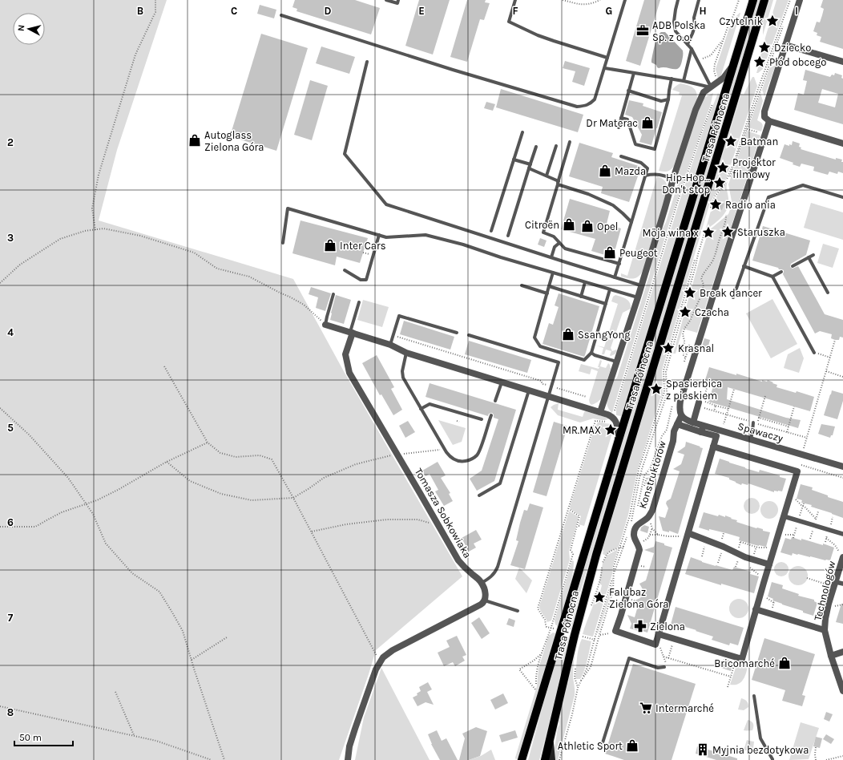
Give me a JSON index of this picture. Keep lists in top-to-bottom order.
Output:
{
  "streets": {
    "main road": ["Trasa Północna"],
    "street": [
      "Spawaczy",
      "Konstruktorów",
      "Tomasza Sobkowiaka",
      "Technologów"
    ]
  },
  "crossings": [
    ["Spawaczy", "Konstruktorów"]
  ],
  "places": {
    "place": [
      "Czytelnik",
      "Dziecko",
      "Płód obcego",
      "Batman",
      "Projektor filmowy",
      "Hip-Hop... Don't stop",
      "Radio ania",
      "Staruszka",
      "Möja wina x",
      "Break dancer",
      "Czacha",
      "Krasnal",
      "Spasierbica z pieskiem",
      "MR.MAX",
      "Falubaz Zielona Góra"
    ],
    "office": ["ADB Polska Sp. z o.o."],
    "shop": [
      "Dr Materac",
      "Autoglass Zielona Góra",
      "Mazda",
      "Citroën",
      "Opel",
      "Inter Cars",
      "Peugeot",
      "SsangYong",
      "Bricomarché",
      "Athletic Sport"
    ],
    "pharmacy": ["Zielona"],
    "supermarket": ["Intermarché"],
    "building": ["Myjnia bezdotykowa"]
  },
  "scale_bar": "50 m",
  "north": "left",
  "grid": {
    "columns": [
      "B",
      "C",
      "D",
      "E",
      "F",
      "G",
      "H",
      "I"
    ],
    "rows": [
      "2",
      "3",
      "4",
      "5",
      "6",
      "7",
      "8"
    ]
  }
}
